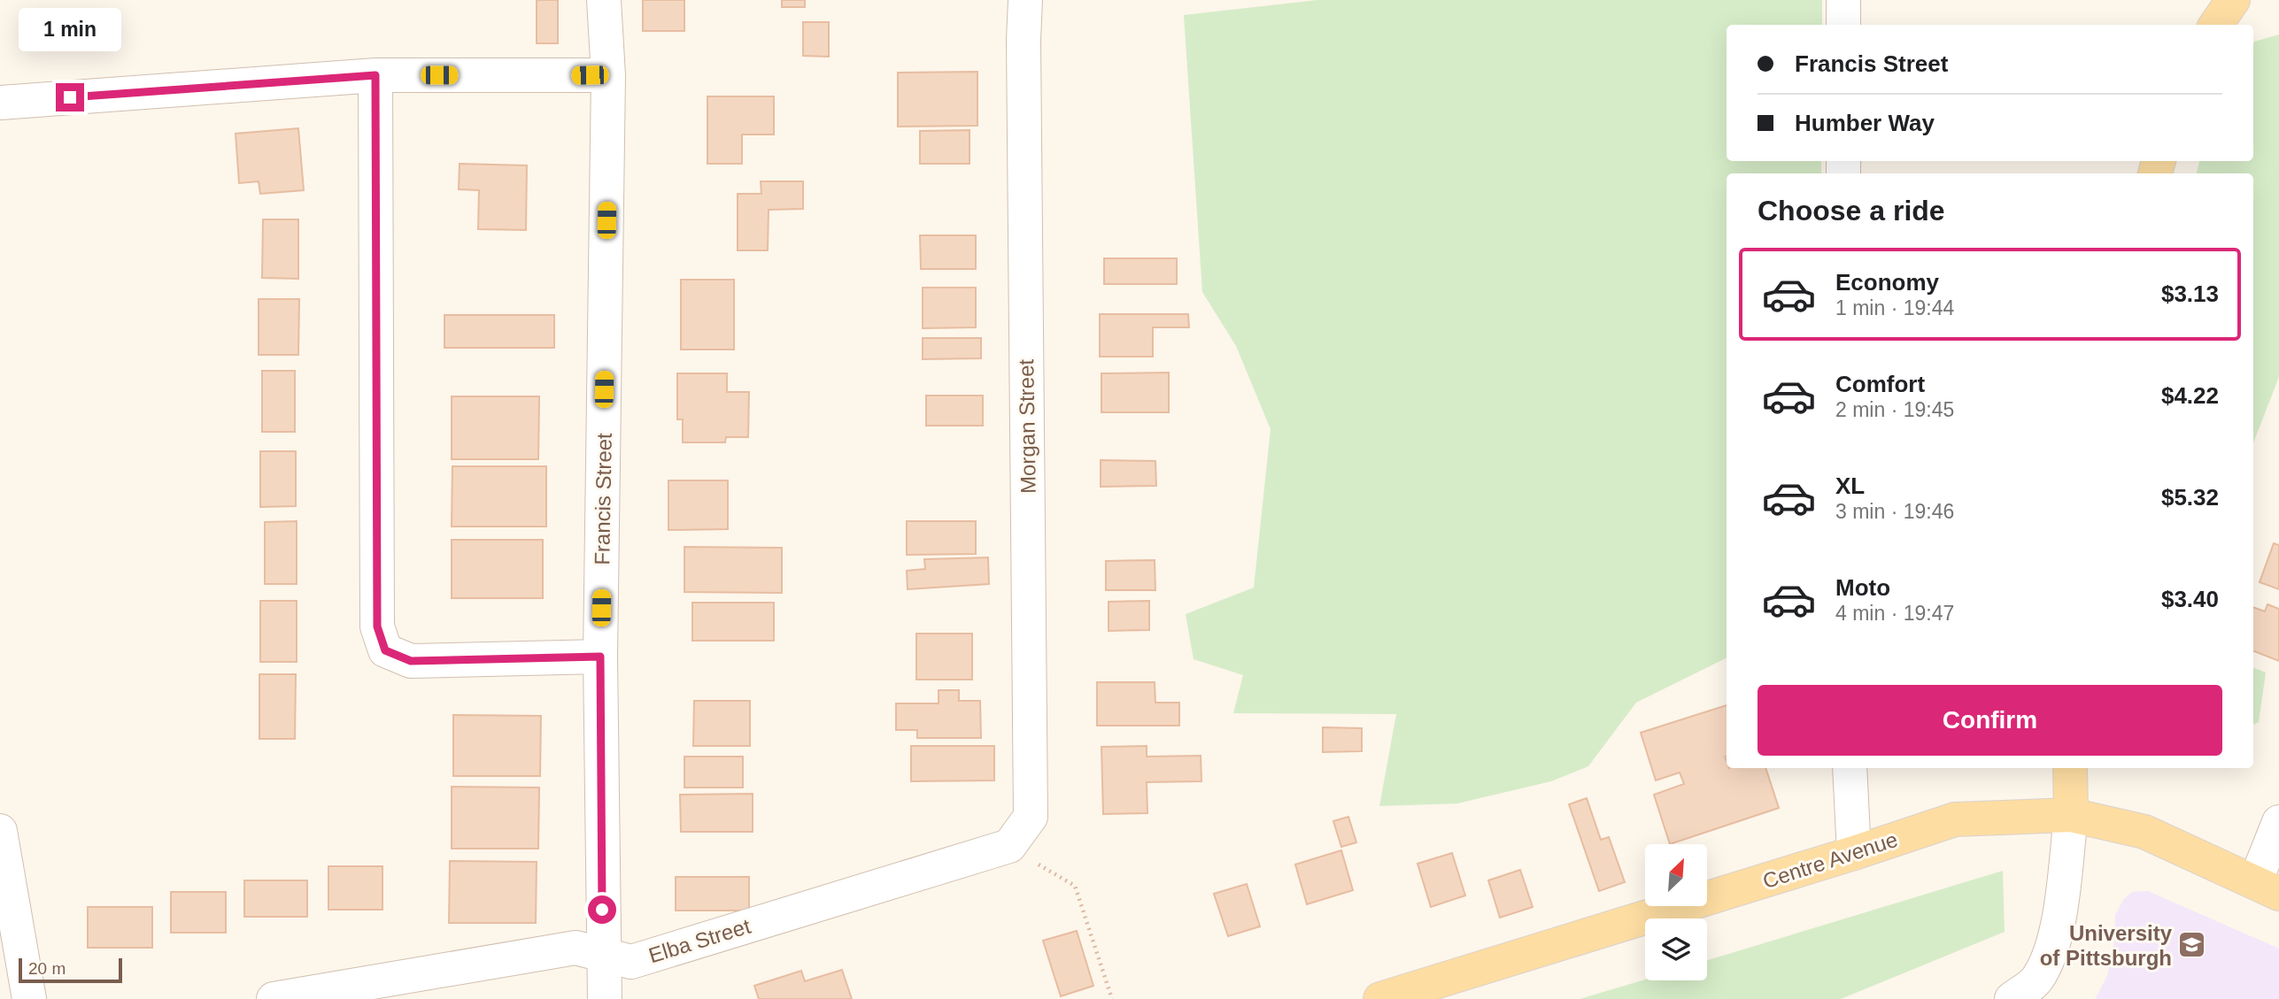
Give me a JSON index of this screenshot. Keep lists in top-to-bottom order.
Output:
{
  "streets": {
    "main road": ["Centre Avenue"],
    "street": ["Morgan Street", "Francis Street", "Elba Street"]
  },
  "crossings": [
    ["Morgan Street", "Elba Street"],
    ["Francis Street", "Elba Street"]
  ],
  "places": {
    "school or university": ["University of Pittsburgh"]
  },
  "scale_bar": "20 m",
  "north": "top right",
  "page": {
    "bubble": "1 min",
    "banner": ["Francis Street", "Humber Way"],
    "heading": "Choose a ride",
    "list": [
      {
        "name": "Economy",
        "note": "1 min · 19:44",
        "value": "$3.13"
      },
      {
        "name": "Comfort",
        "note": "2 min · 19:45",
        "value": "$4.22"
      },
      {
        "name": "XL",
        "note": "3 min · 19:46",
        "value": "$5.32"
      },
      {
        "name": "Moto",
        "note": "4 min · 19:47",
        "value": "$3.40"
      }
    ],
    "buttons": "Confirm",
    "scale": "20 m"
  }
}
